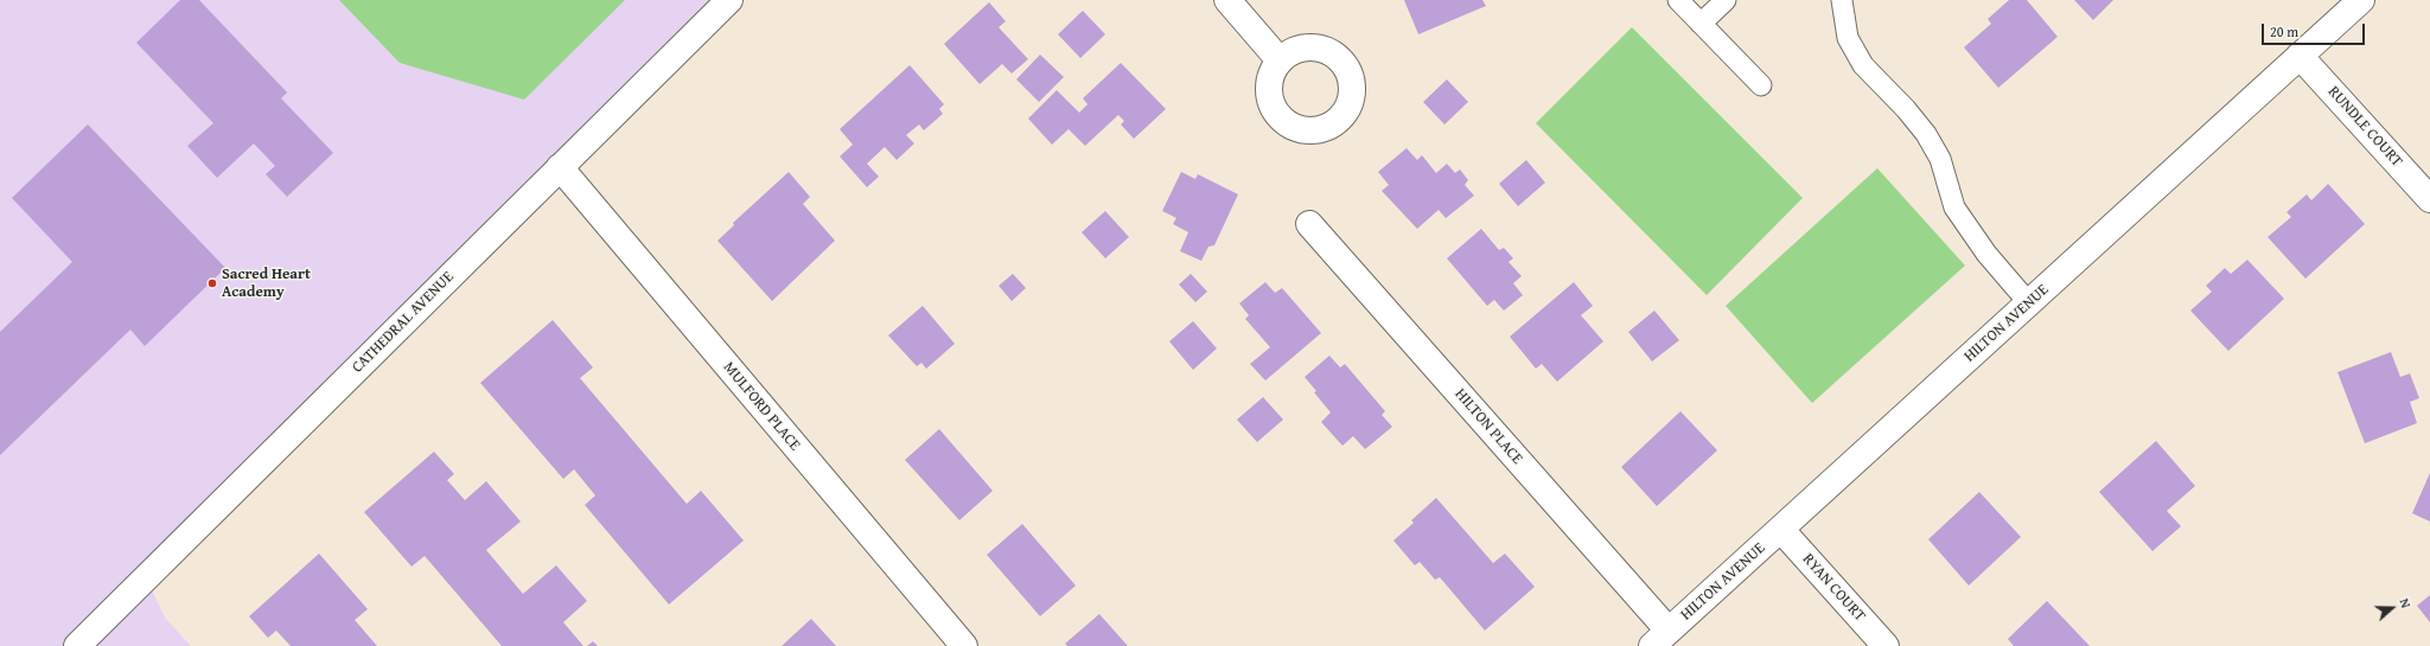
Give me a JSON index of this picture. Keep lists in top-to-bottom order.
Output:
{
  "streets": {
    "street": [
      "RUNDLE COURT",
      "CATHEDRAL AVENUE",
      "HILTON AVENUE",
      "MULFORD PLACE",
      "HILTON PLACE",
      "RYAN COURT"
    ]
  },
  "crossings": [
    ["RUNDLE COURT", "HILTON AVENUE"],
    ["CATHEDRAL AVENUE", "MULFORD PLACE"],
    ["HILTON AVENUE", "HILTON PLACE"],
    ["HILTON AVENUE", "RYAN COURT"]
  ],
  "places": ["Sacred Heart Academy"],
  "scale_bar": "20 m",
  "north": "right"
}
